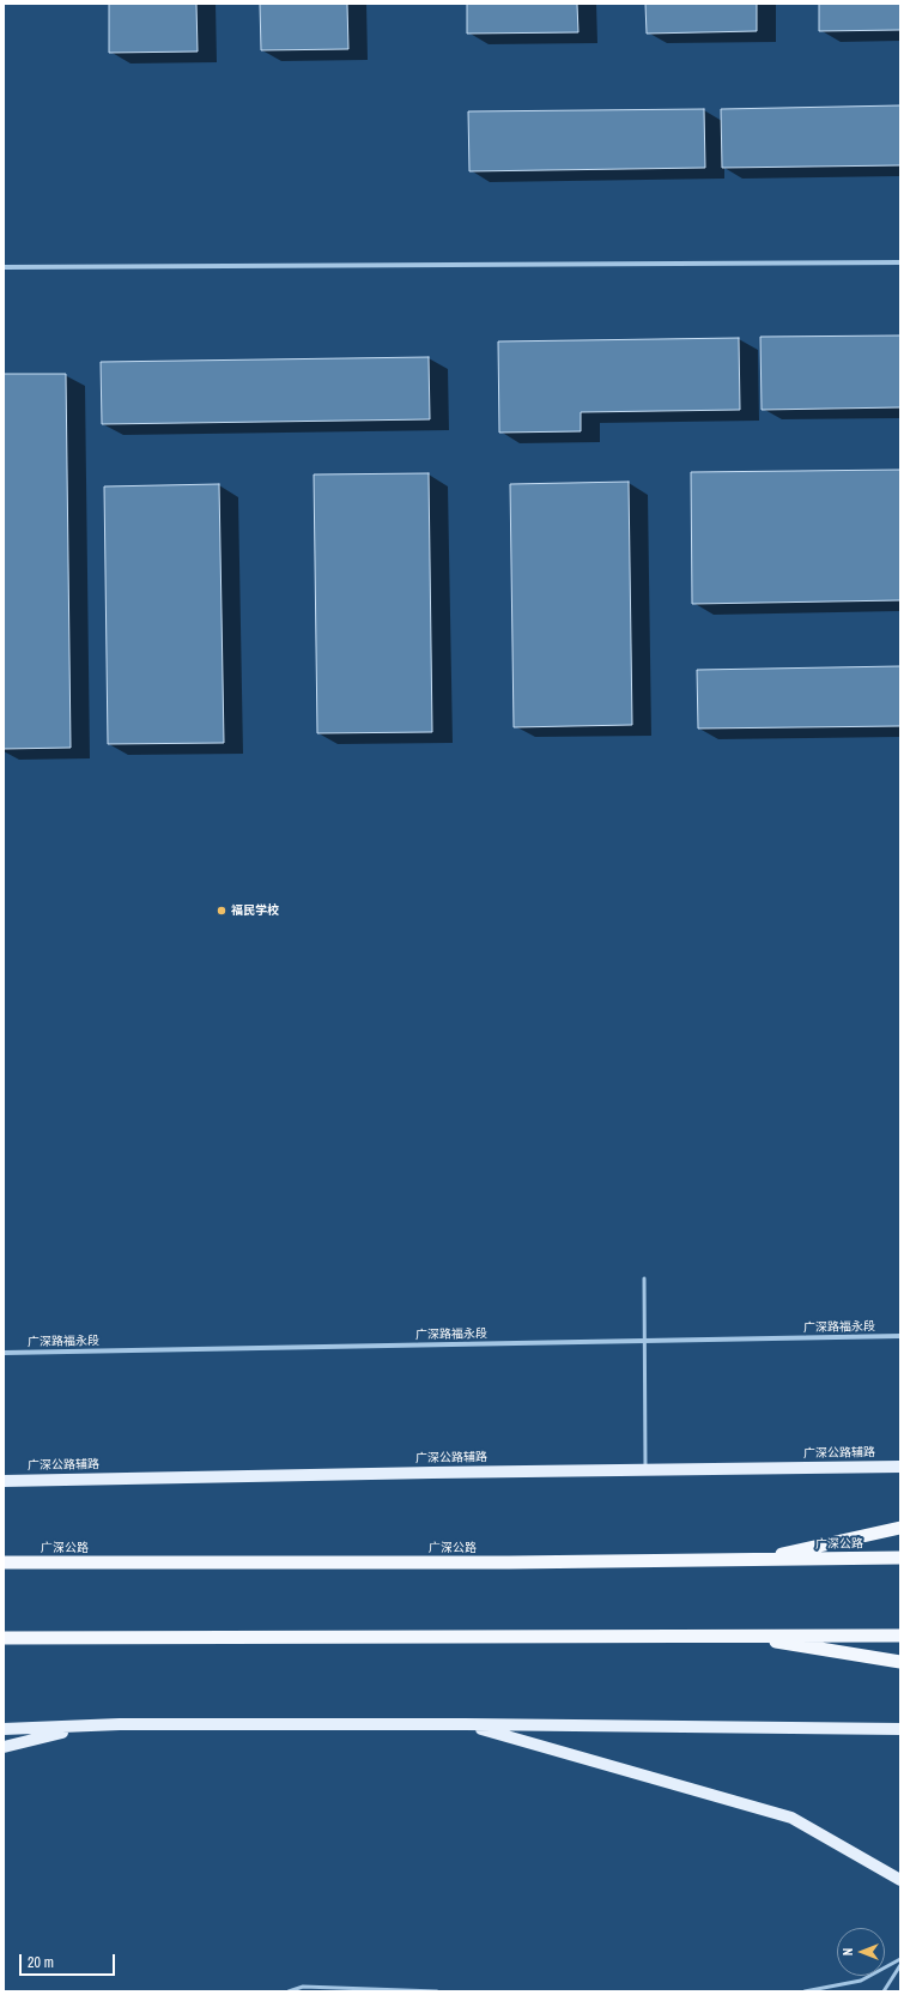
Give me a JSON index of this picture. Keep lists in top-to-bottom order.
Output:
{
  "streets": {
    "highway": ["广深公路"],
    "main road": ["广深公路辅路"],
    "street": ["广深路福永段"]
  },
  "places": ["福民学校"],
  "scale_bar": "20 m",
  "north": "left"
}
